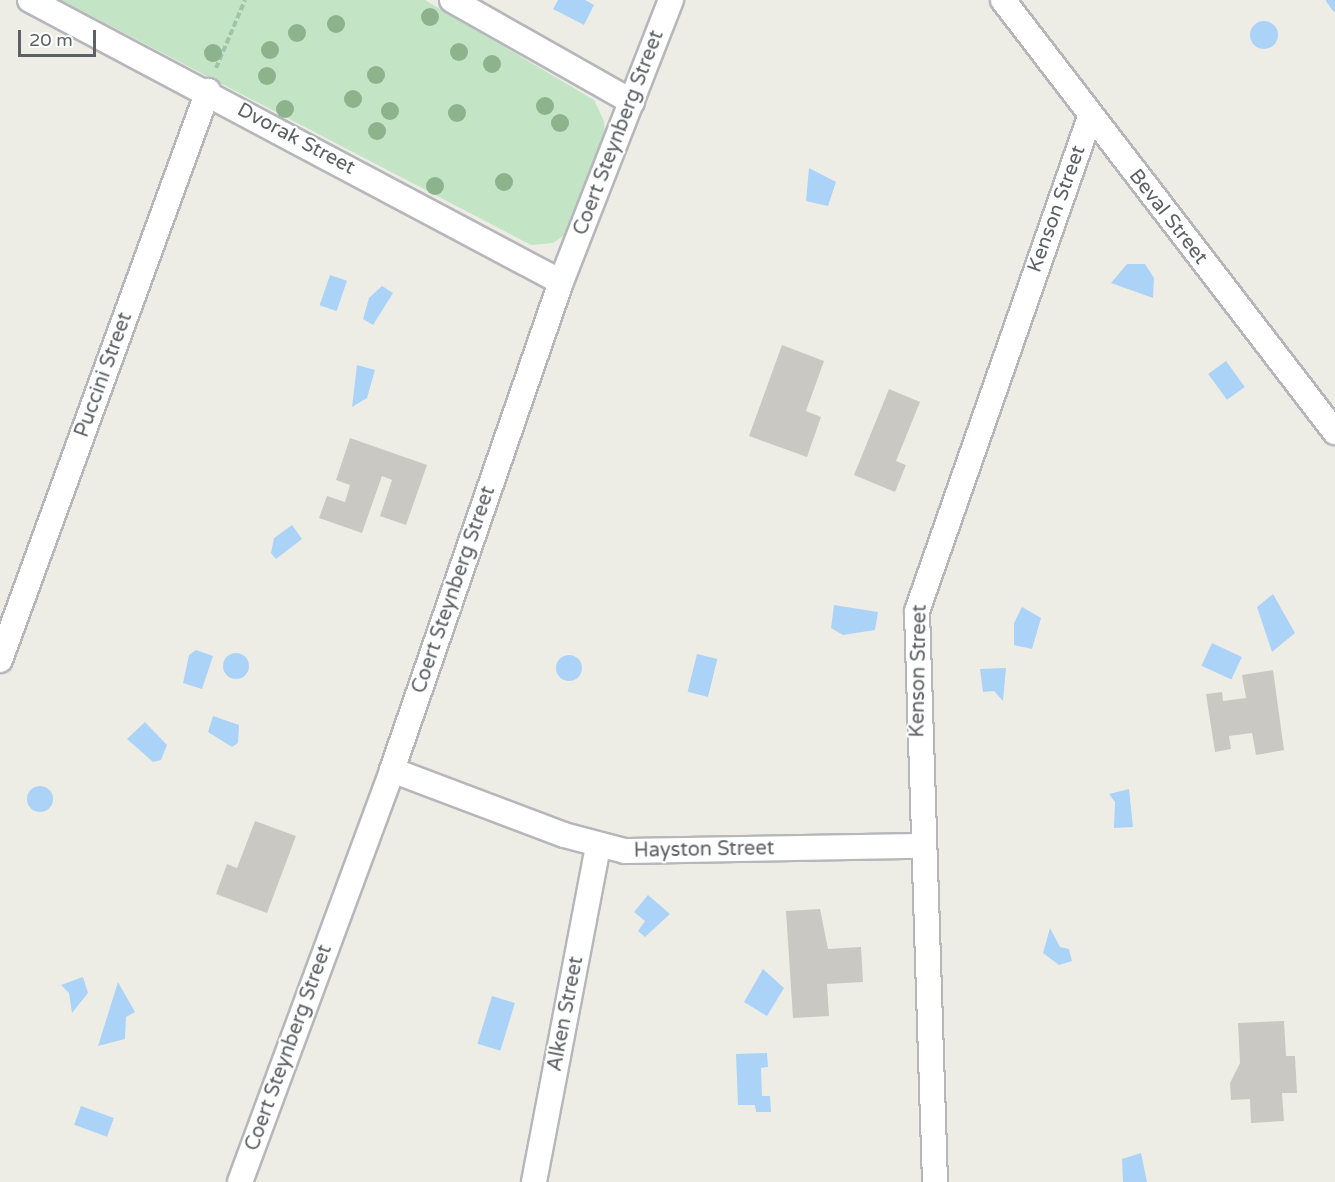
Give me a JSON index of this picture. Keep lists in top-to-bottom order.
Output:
{
  "streets": {
    "street": [
      "Coert Steynberg Street",
      "Dvorak Street",
      "Kenson Street",
      "Beval Street",
      "Puccini Street",
      "Hayston Street",
      "Alken Street"
    ]
  },
  "crossings": [
    ["Coert Steynberg Street", "Dvorak Street"],
    ["Coert Steynberg Street", "Hayston Street"],
    ["Dvorak Street", "Puccini Street"],
    ["Kenson Street", "Beval Street"],
    ["Kenson Street", "Hayston Street"],
    ["Hayston Street", "Alken Street"]
  ],
  "scale_bar": "20 m"
}
